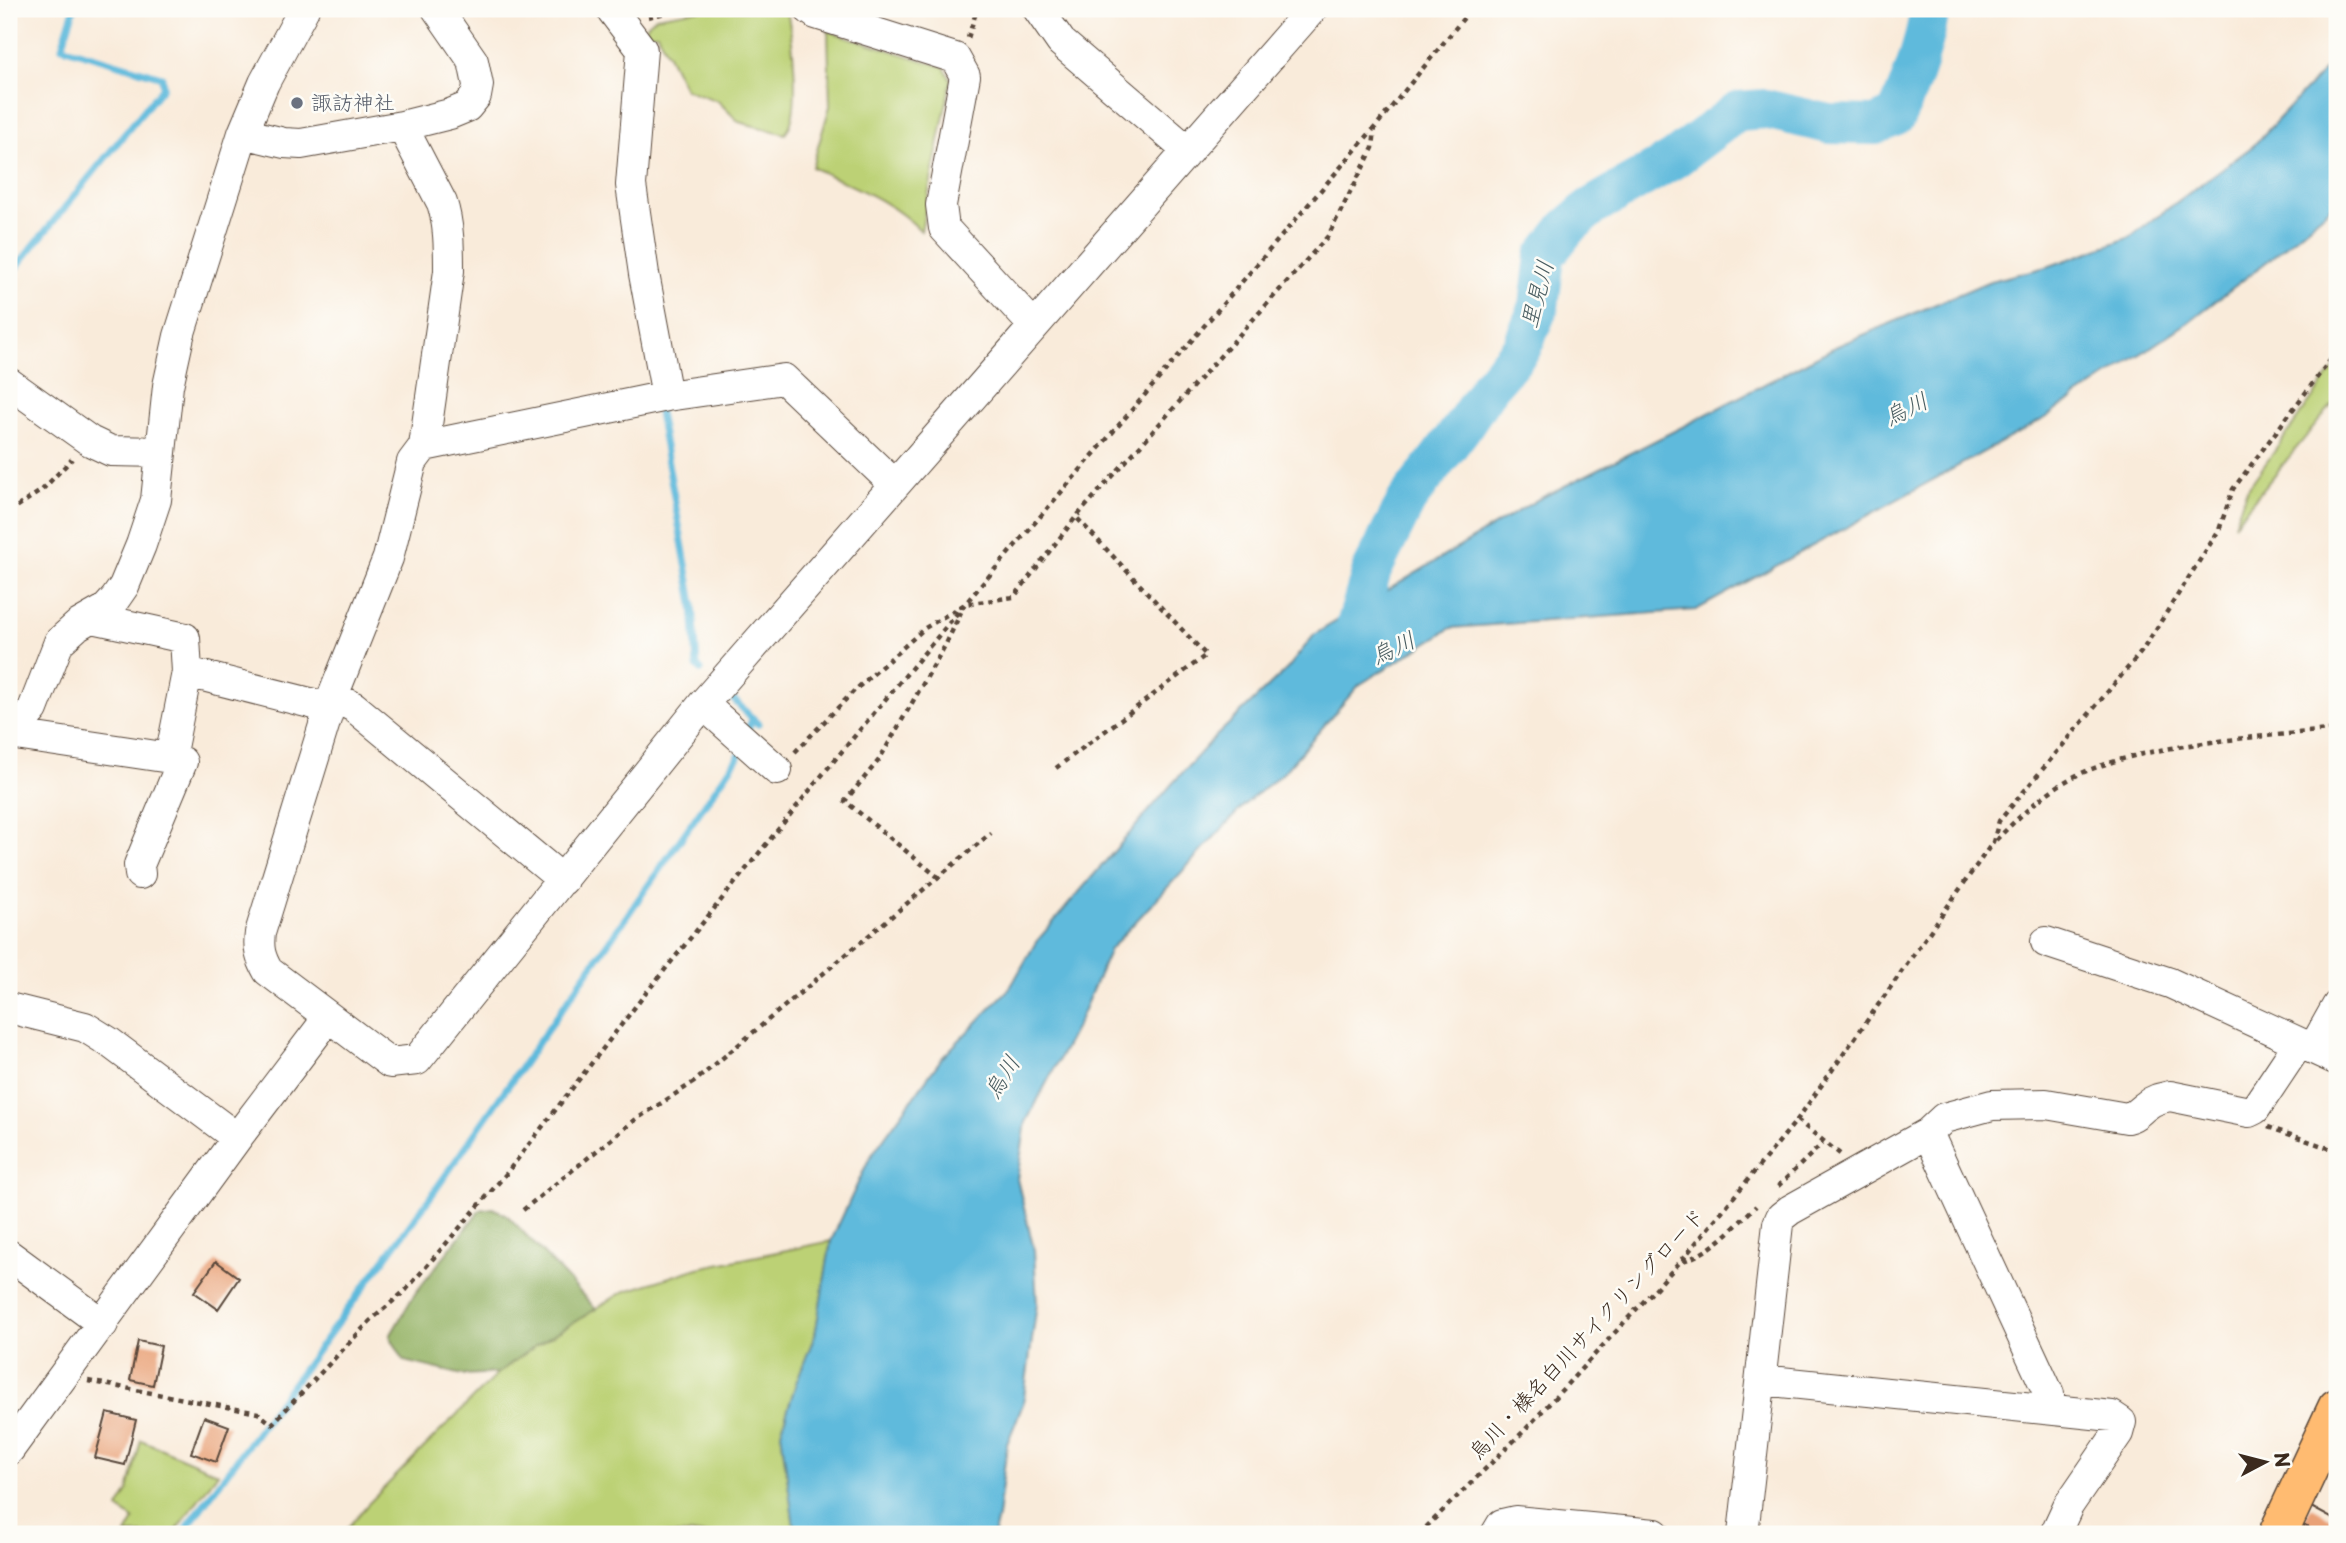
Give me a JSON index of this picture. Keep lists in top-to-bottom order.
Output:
{
  "streets": {
    "path": ["烏川・榛名白川サイクリングロード"]
  },
  "water": ["里見川", "烏川"],
  "places": ["諏訪神社"],
  "north": "right"
}
